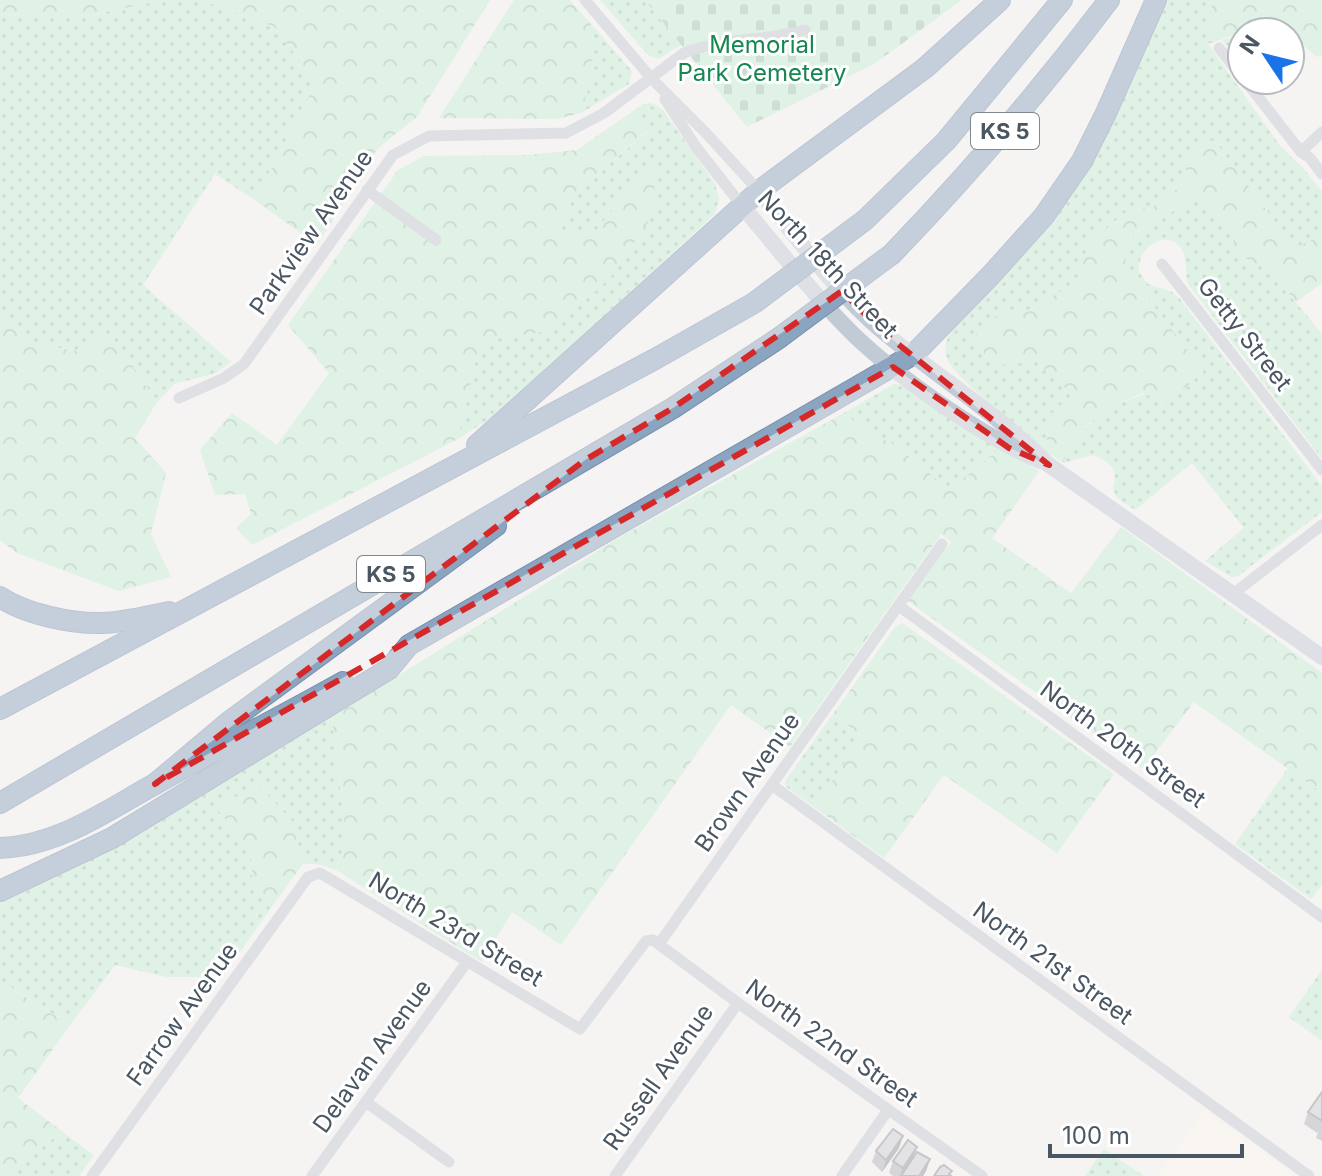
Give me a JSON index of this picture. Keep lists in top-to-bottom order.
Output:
{
  "streets": {
    "highway": ["KS 5"],
    "main road": ["North 18th Street"],
    "street": [
      "Parkview Avenue",
      "Getty Street",
      "North 20th Street",
      "Brown Avenue",
      "North 23rd Street",
      "North 21st Street",
      "Farrow Avenue",
      "North 22nd Street",
      "Delavan Avenue",
      "Russell Avenue"
    ]
  },
  "crossings": [
    ["Parkview Avenue", "North 18th Street"],
    ["North 20th Street", "Brown Avenue"],
    ["Brown Avenue", "North 23rd Street"],
    ["Brown Avenue", "North 21st Street"],
    ["Brown Avenue", "North 22nd Street"],
    ["North 23rd Street", "Farrow Avenue"],
    ["North 23rd Street", "Delavan Avenue"],
    ["North 22nd Street", "Russell Avenue"]
  ],
  "parks": ["Memorial Park Cemetery"],
  "scale_bar": "100 m",
  "north": "top left"
}
